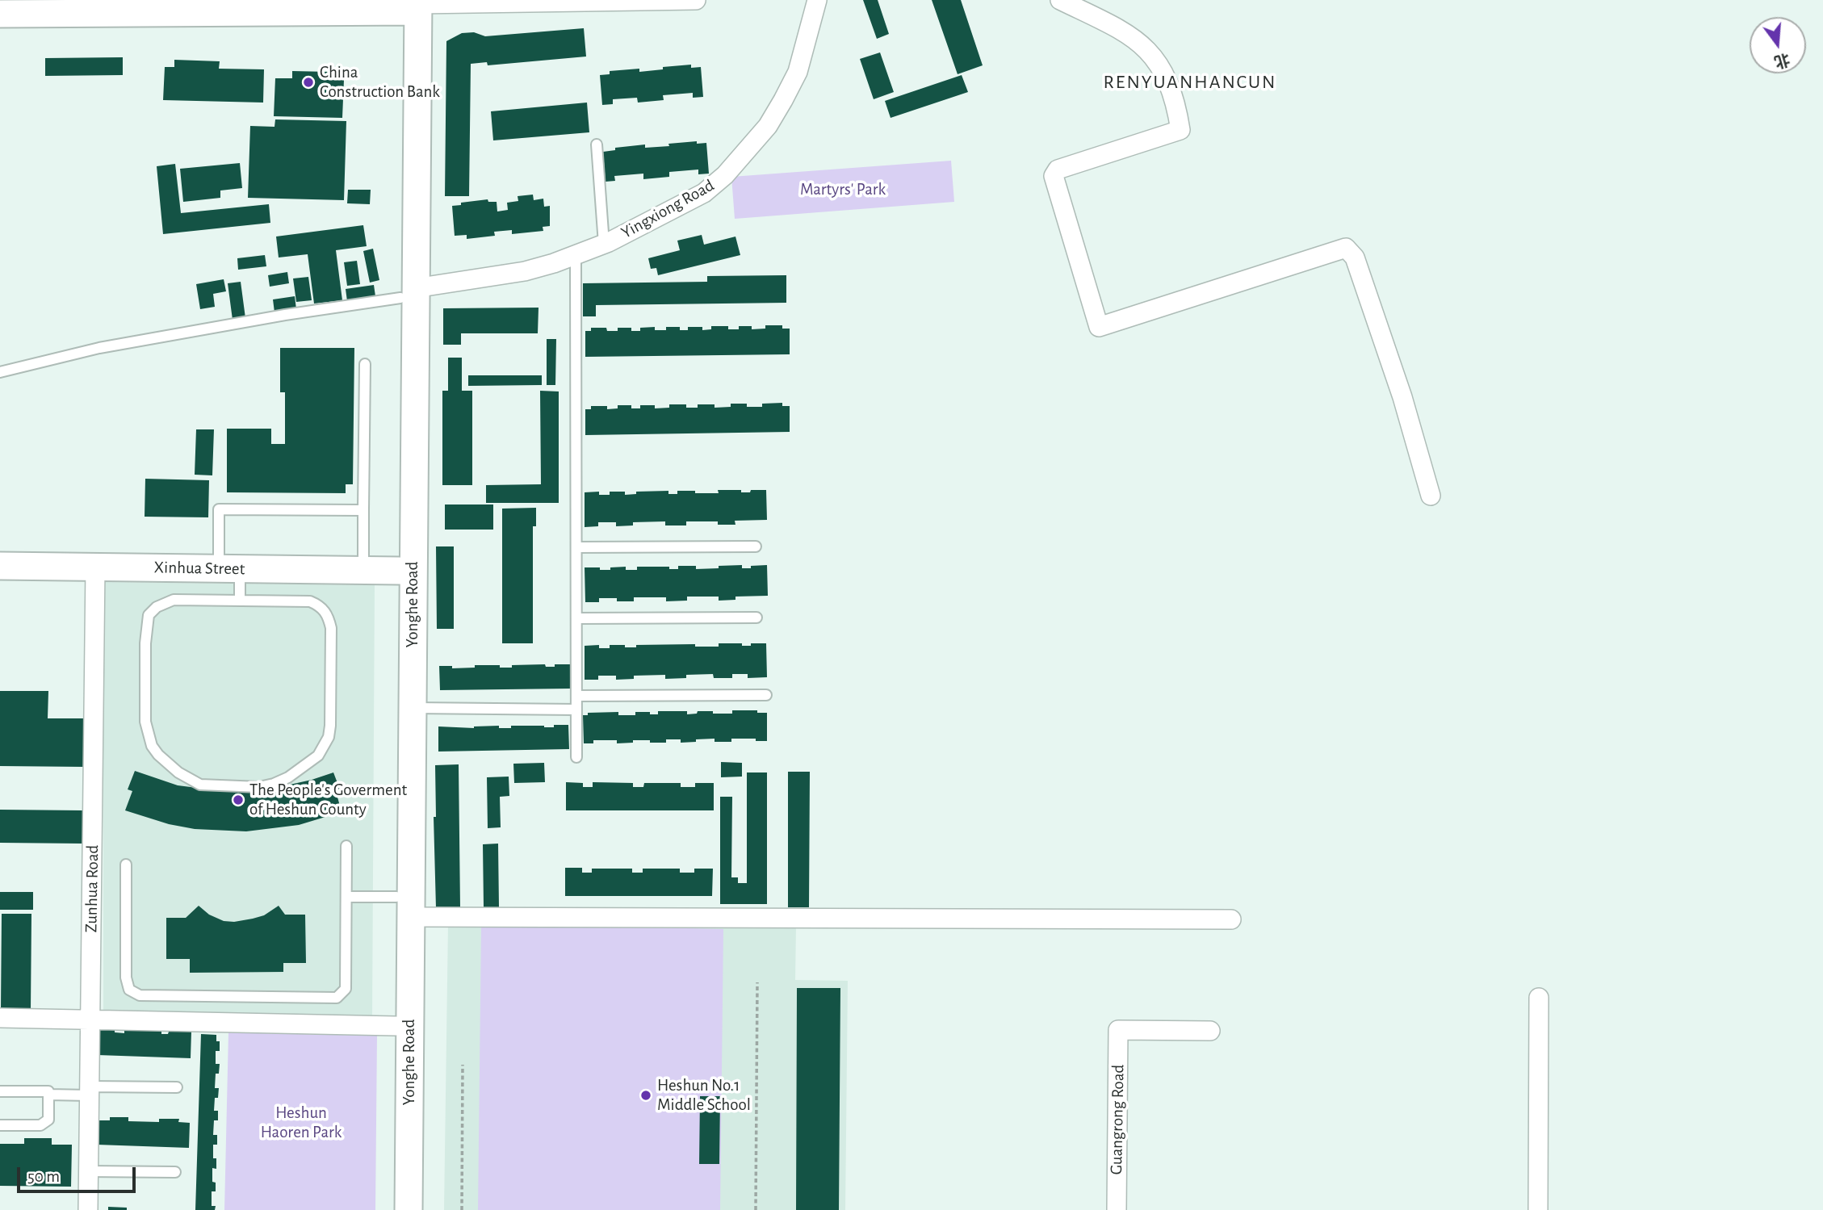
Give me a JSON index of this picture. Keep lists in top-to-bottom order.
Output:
{
  "streets": {
    "main road": ["Xinhua Street", "Yonghe Road"],
    "street": ["Yingxiong Road", "Zunhua Road", "Guangrong Road"]
  },
  "crossings": [
    ["Yingxiong Road", "Yonghe Road"],
    ["Xinhua Street", "Yonghe Road"],
    ["Xinhua Street", "Zunhua Road"]
  ],
  "districts": ["RENYUANHANCUN"],
  "parks": ["Martyrs' Park", "Heshun Haoren Park"],
  "places": ["China Construction Bank", "The People's Goverment of Heshun County", "Heshun No.1 Middle School"],
  "scale_bar": "50 m",
  "north": "bottom"
}
